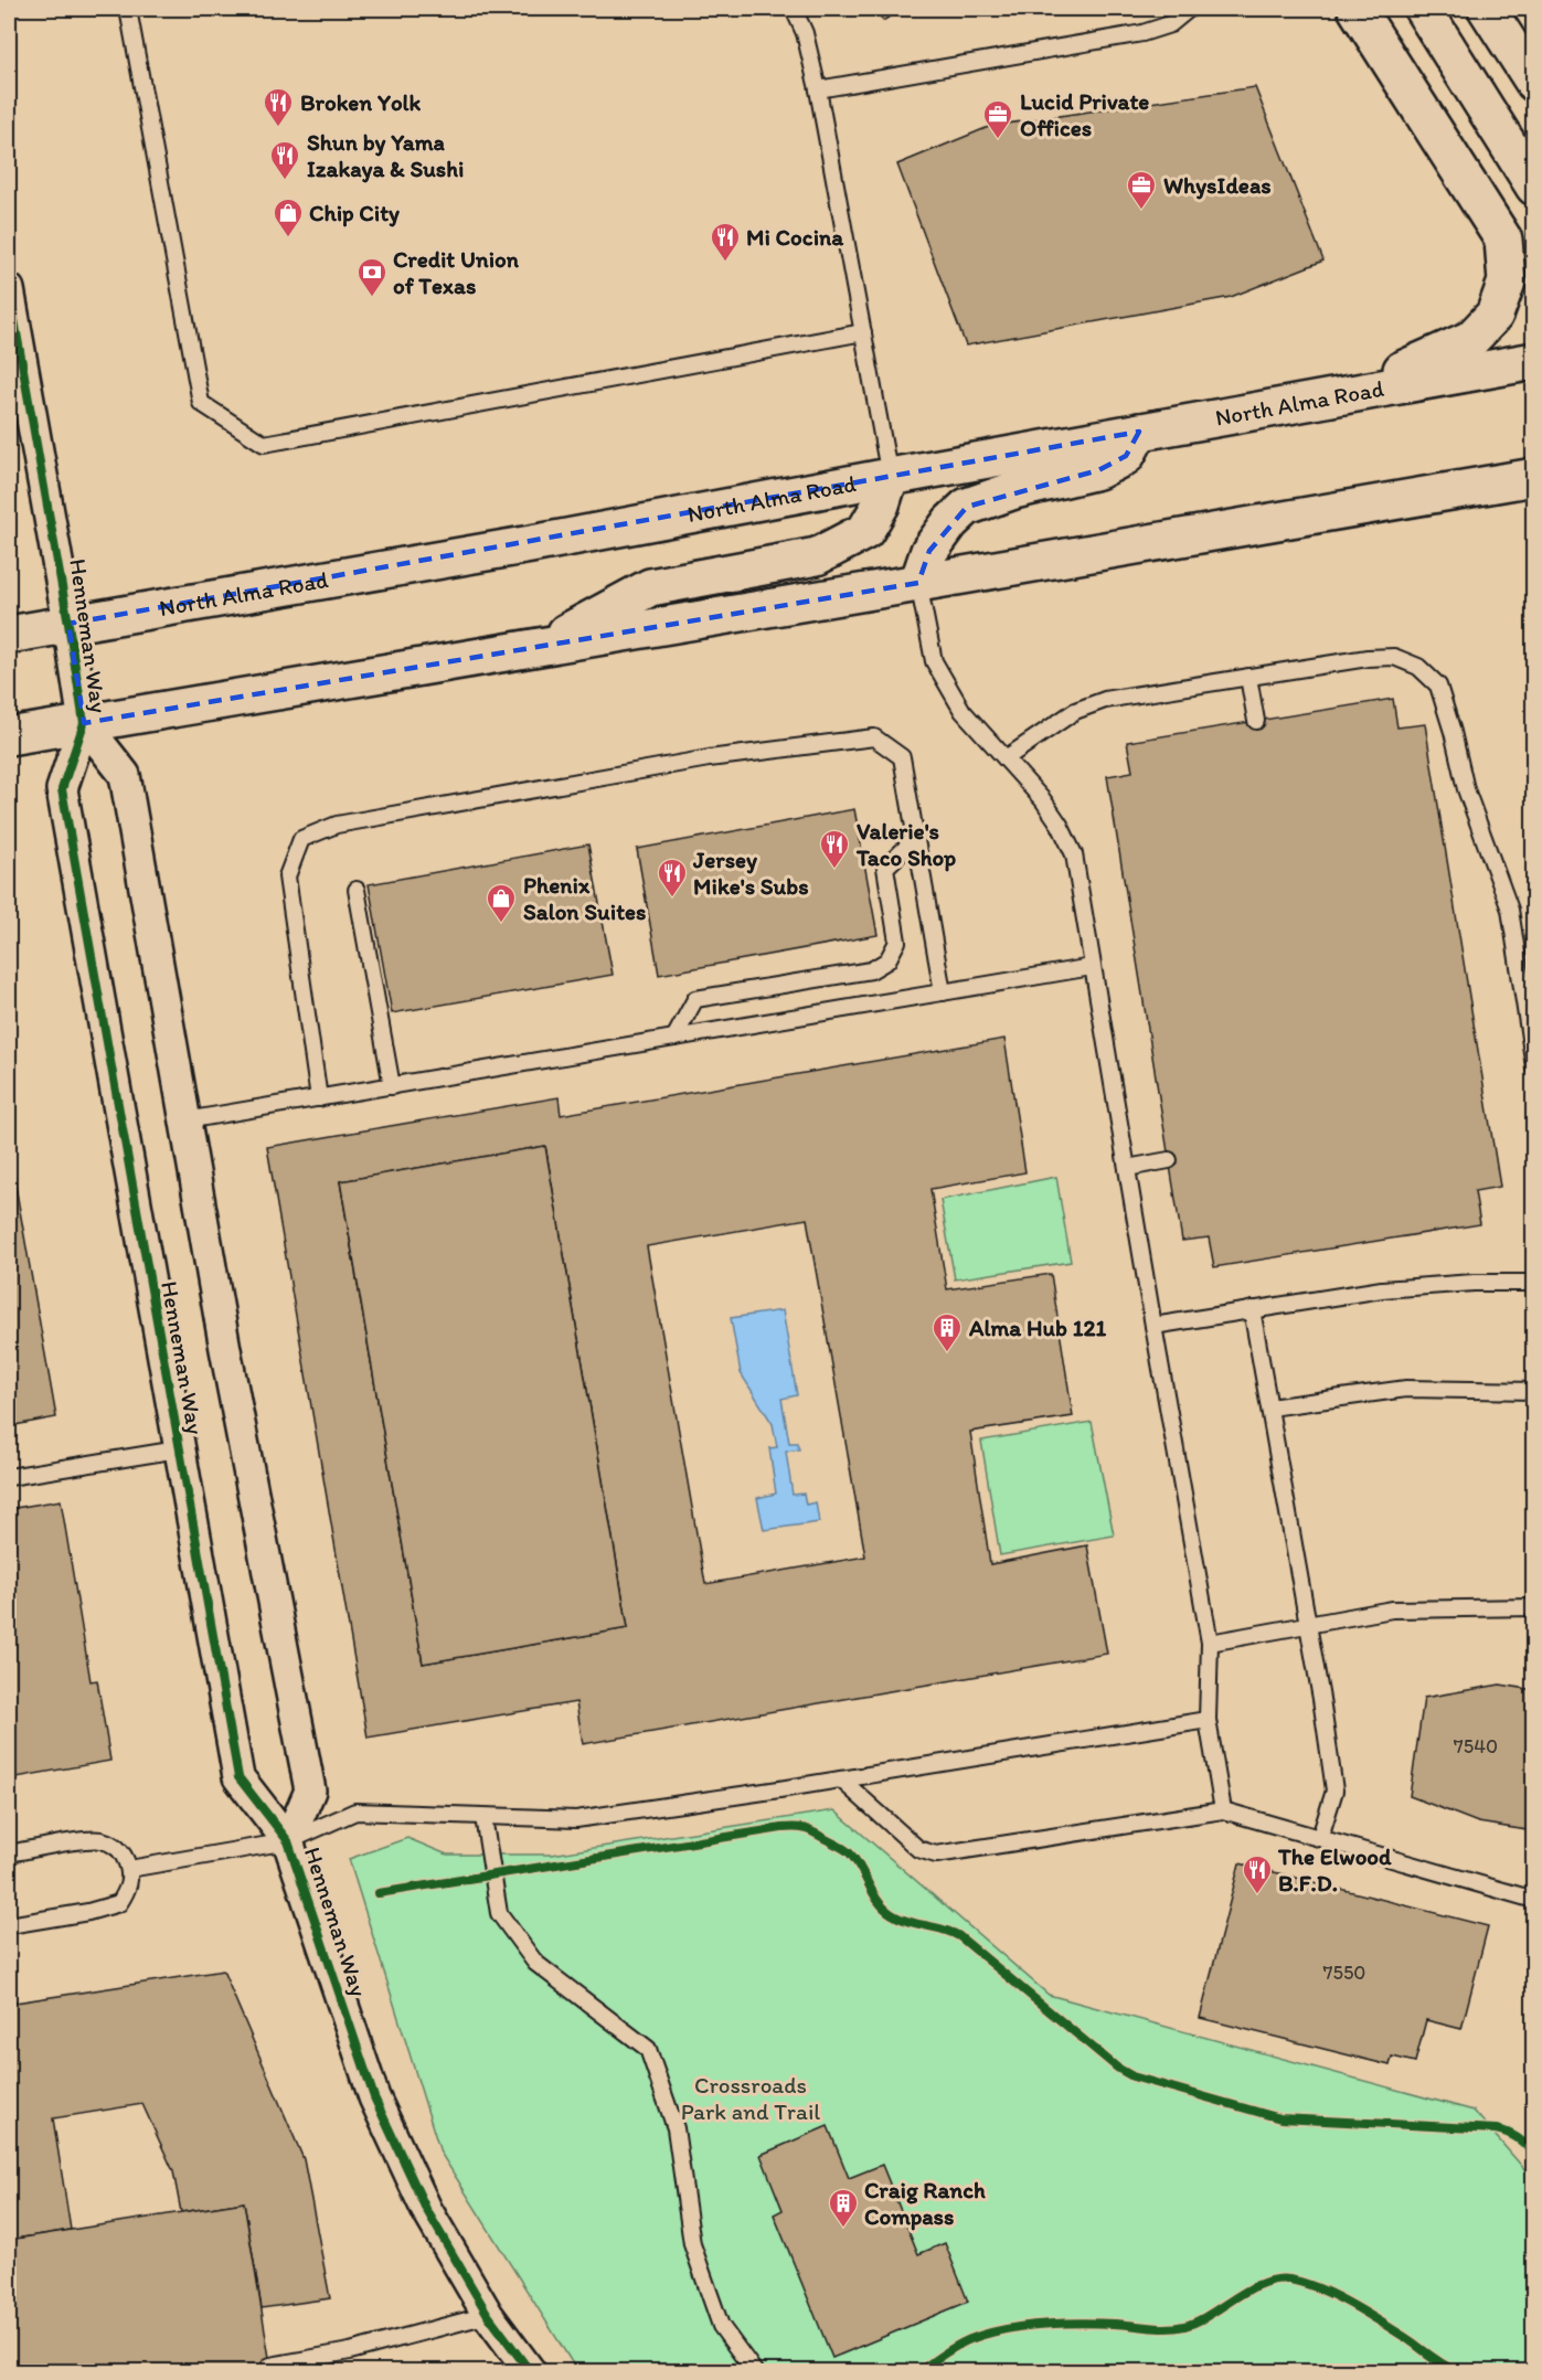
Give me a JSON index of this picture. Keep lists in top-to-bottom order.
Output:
{
  "streets": {
    "main road": ["North Alma Road"],
    "street": ["Henneman Way"]
  },
  "crossings": [
    ["North Alma Road", "Henneman Way"]
  ],
  "parks": ["Crossroads Park and Trail"],
  "places": {
    "restaurant": [
      "Broken Yolk",
      "Shun by Yama Izakaya & Sushi",
      "Mi Cocina",
      "Valerie's Taco Shop",
      "Jersey Mike's Subs",
      "The Elwood B.F.D."
    ],
    "office": ["Lucid Private Offices", "WhysIdeas"],
    "shop": ["Chip City", "Phenix Salon Suites"],
    "bank": ["Credit Union of Texas"],
    "building": ["Alma Hub 121", "Craig Ranch Compass"]
  },
  "house_numbers": ["7540", "7550"]
}
